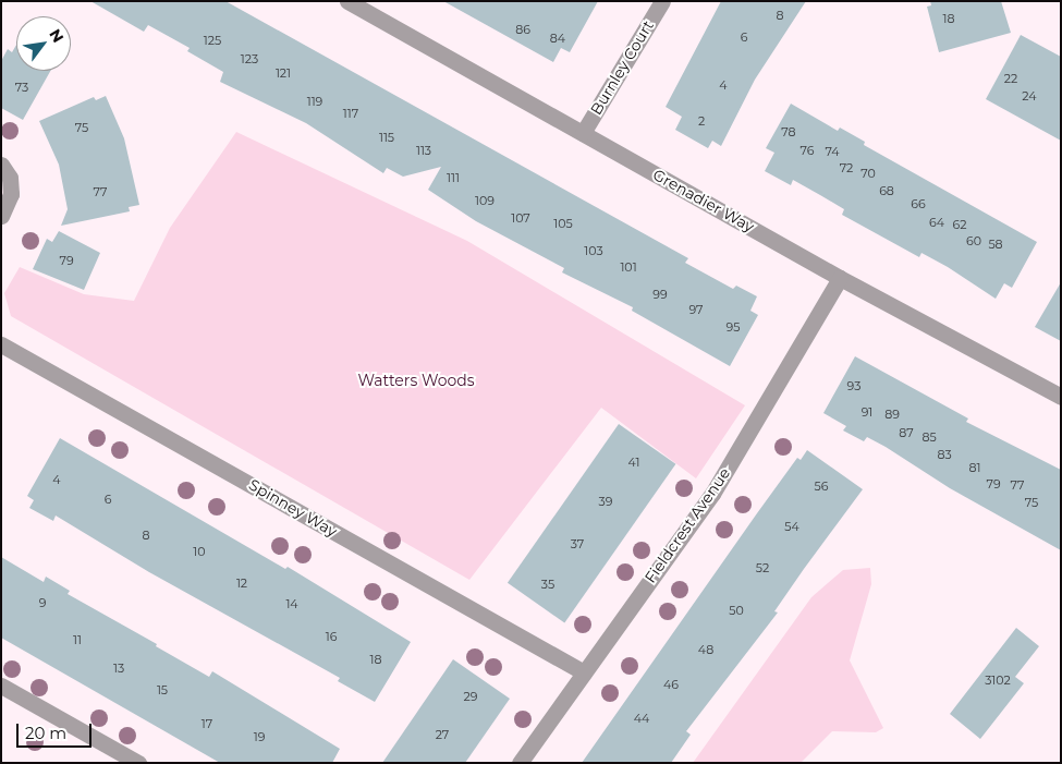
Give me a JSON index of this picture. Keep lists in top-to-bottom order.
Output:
{
  "streets": {
    "street": [
      "Burnley Court",
      "Grenadier Way",
      "Spinney Way",
      "Fieldcrest Avenue"
    ]
  },
  "crossings": [
    ["Burnley Court", "Grenadier Way"],
    ["Grenadier Way", "Fieldcrest Avenue"],
    ["Spinney Way", "Fieldcrest Avenue"]
  ],
  "parks": ["Watters Woods"],
  "house_numbers": [
    "8",
    "18",
    "86",
    "6",
    "84",
    "125",
    "123",
    "121",
    "22",
    "4",
    "73",
    "24",
    "119",
    "117",
    "2",
    "75",
    "78",
    "115",
    "113",
    "76",
    "74",
    "72",
    "70",
    "111",
    "68",
    "77",
    "109",
    "66",
    "107",
    "64",
    "105",
    "62",
    "60",
    "58",
    "103",
    "79",
    "101",
    "99",
    "97",
    "95",
    "93",
    "91",
    "89",
    "87",
    "85",
    "83",
    "41",
    "81",
    "4",
    "79",
    "77",
    "56",
    "6",
    "39",
    "75",
    "54",
    "8",
    "37",
    "10",
    "52",
    "12",
    "35",
    "9",
    "14",
    "50",
    "16",
    "11",
    "48",
    "18",
    "13",
    "3102",
    "46",
    "15",
    "29",
    "44",
    "17",
    "27",
    "19"
  ],
  "scale_bar": "20 m",
  "north": "top right"
}
